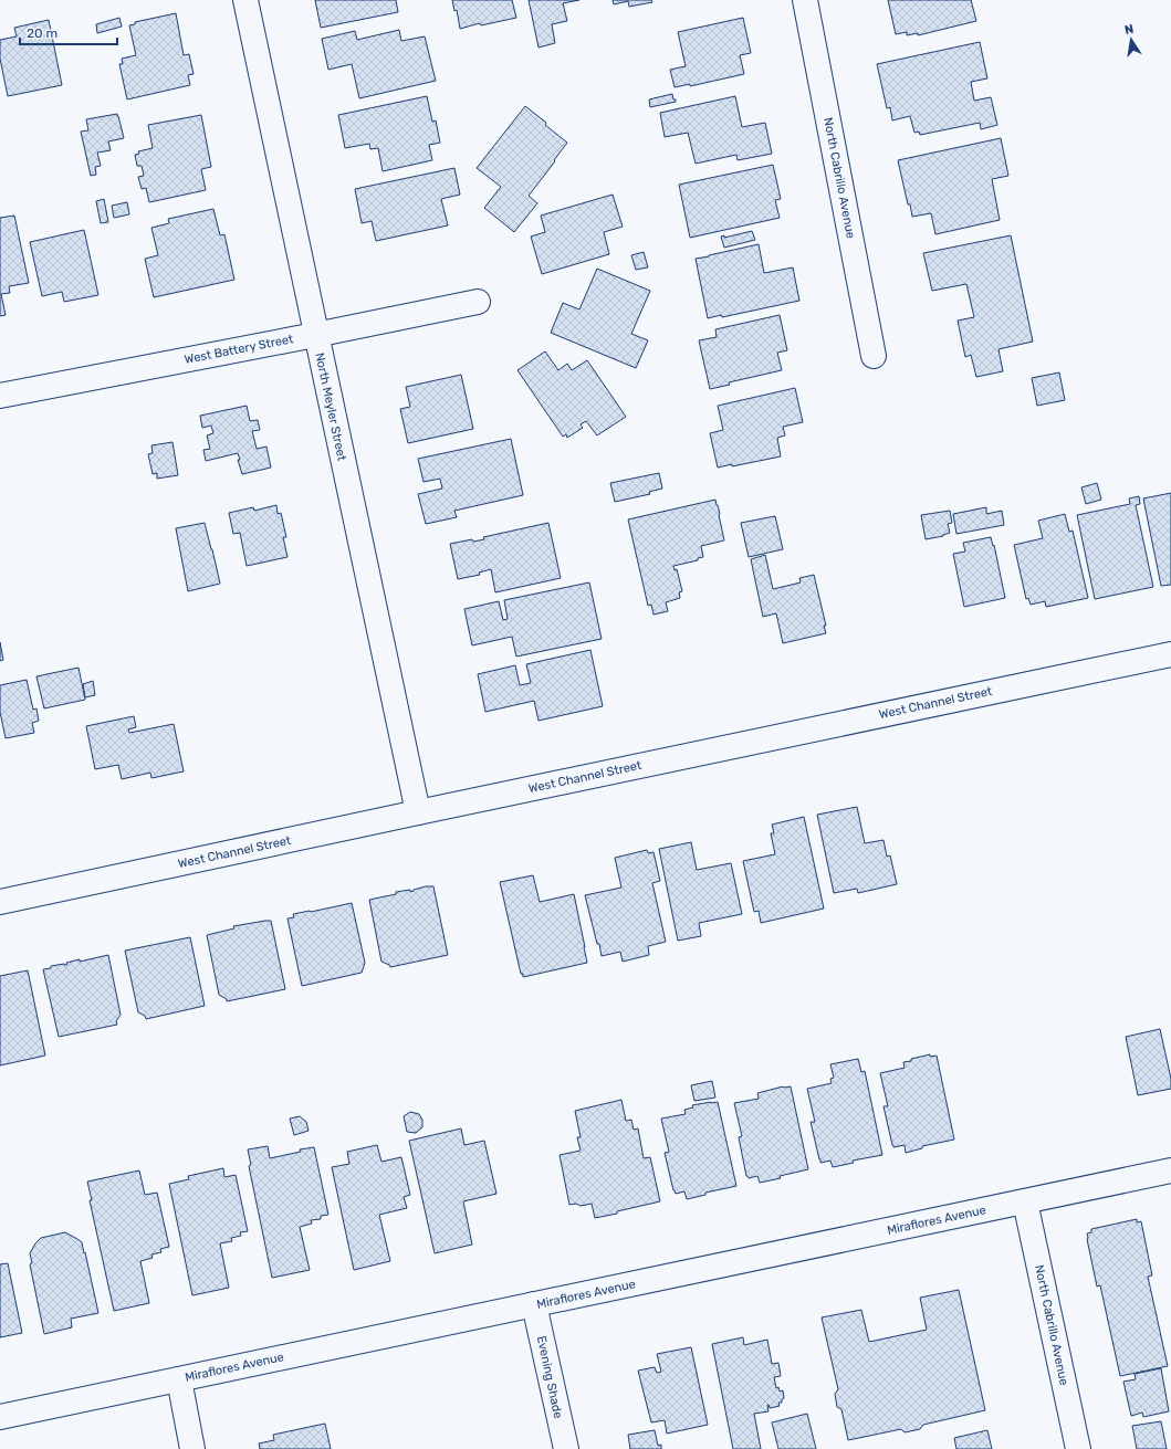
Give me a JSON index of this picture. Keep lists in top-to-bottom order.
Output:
{
  "streets": {
    "street": [
      "North Cabrillo Avenue",
      "West Battery Street",
      "North Meyler Street",
      "West Channel Street",
      "Miraflores Avenue",
      "Evening Shade"
    ]
  },
  "crossings": [
    ["North Cabrillo Avenue", "Miraflores Avenue"],
    ["West Battery Street", "North Meyler Street"],
    ["North Meyler Street", "West Channel Street"],
    ["Miraflores Avenue", "Evening Shade"]
  ],
  "scale_bar": "20 m",
  "north": "top"
}
